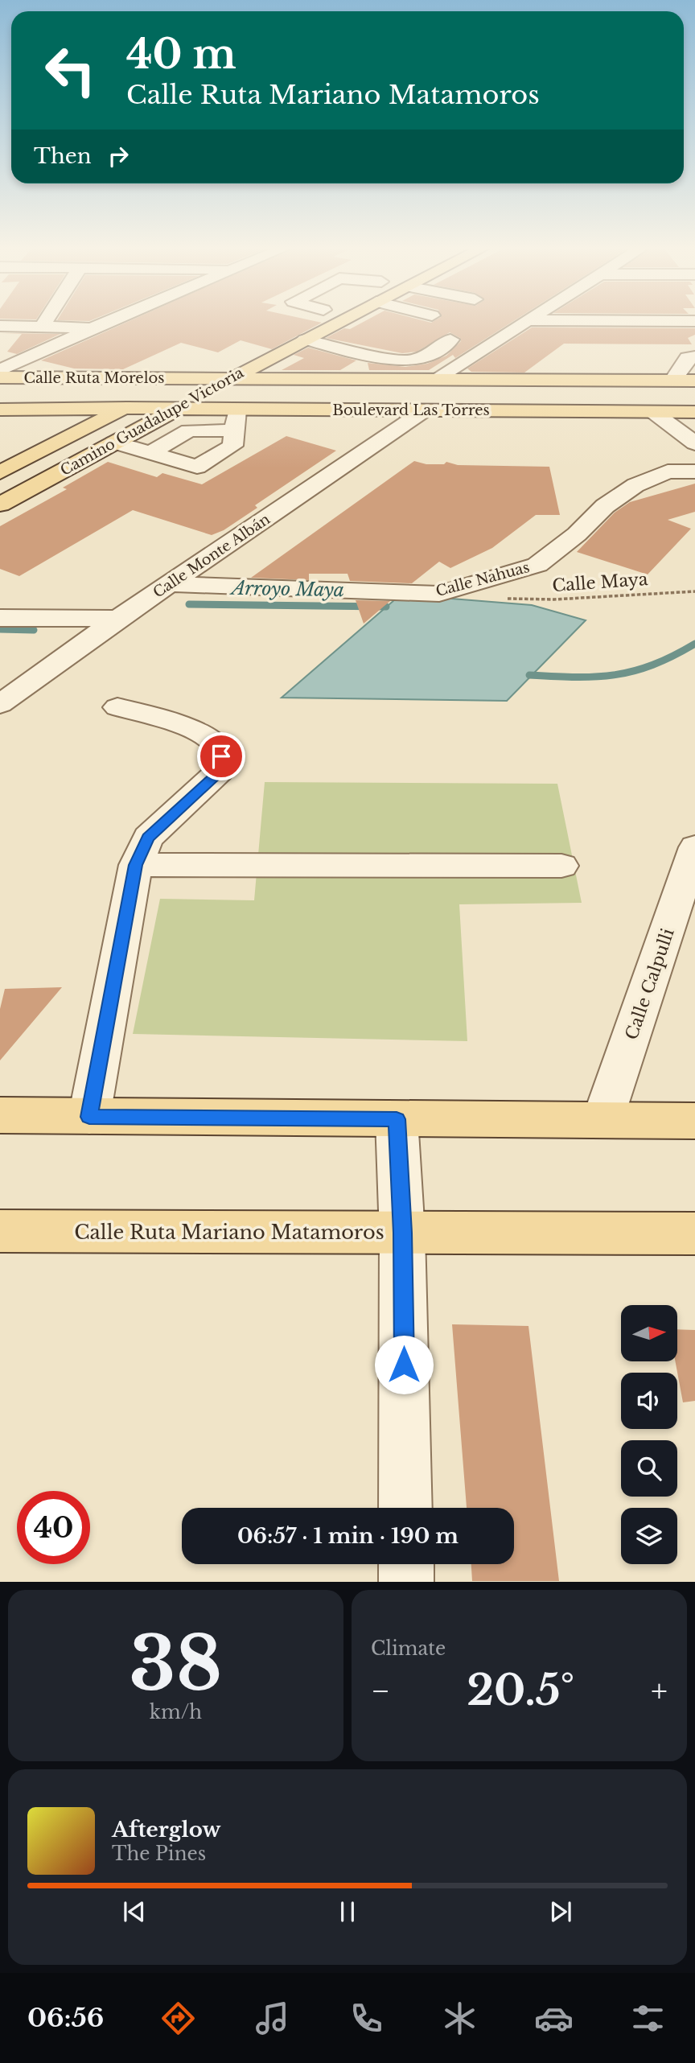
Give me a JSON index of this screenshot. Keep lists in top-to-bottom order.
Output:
{
  "streets": {
    "main road": [
      "Calle Ruta Morelos",
      "Boulevard Las Torres",
      "Camino Guadalupe Victoria",
      "Calle Ruta Mariano Matamoros"
    ],
    "street": ["Calle Monte Albán", "Calle Nahuas", "Calle Calpulli"],
    "path": ["Calle Maya"]
  },
  "crossings": [
    ["Calle Ruta Morelos", "Boulevard Las Torres"],
    ["Calle Ruta Morelos", "Camino Guadalupe Victoria"],
    ["Boulevard Las Torres", "Camino Guadalupe Victoria"],
    ["Boulevard Las Torres", "Calle Monte Albán"],
    ["Calle Monte Albán", "Calle Nahuas"]
  ],
  "water": ["Arroyo Maya"],
  "north": "right",
  "page": {
    "turn": ["40 m", "Calle Ruta Mariano Matamoros"],
    "then": "Then",
    "limit": "40",
    "trip": "06:57 · 1 min · 190 m",
    "tile": [
      ["38", "km/h"],
      "Climate"
    ],
    "heat": ["−", "20.5°", "+"],
    "song": ["Afterglow", "The Pines"],
    "tabs": "06:56"
  }
}
